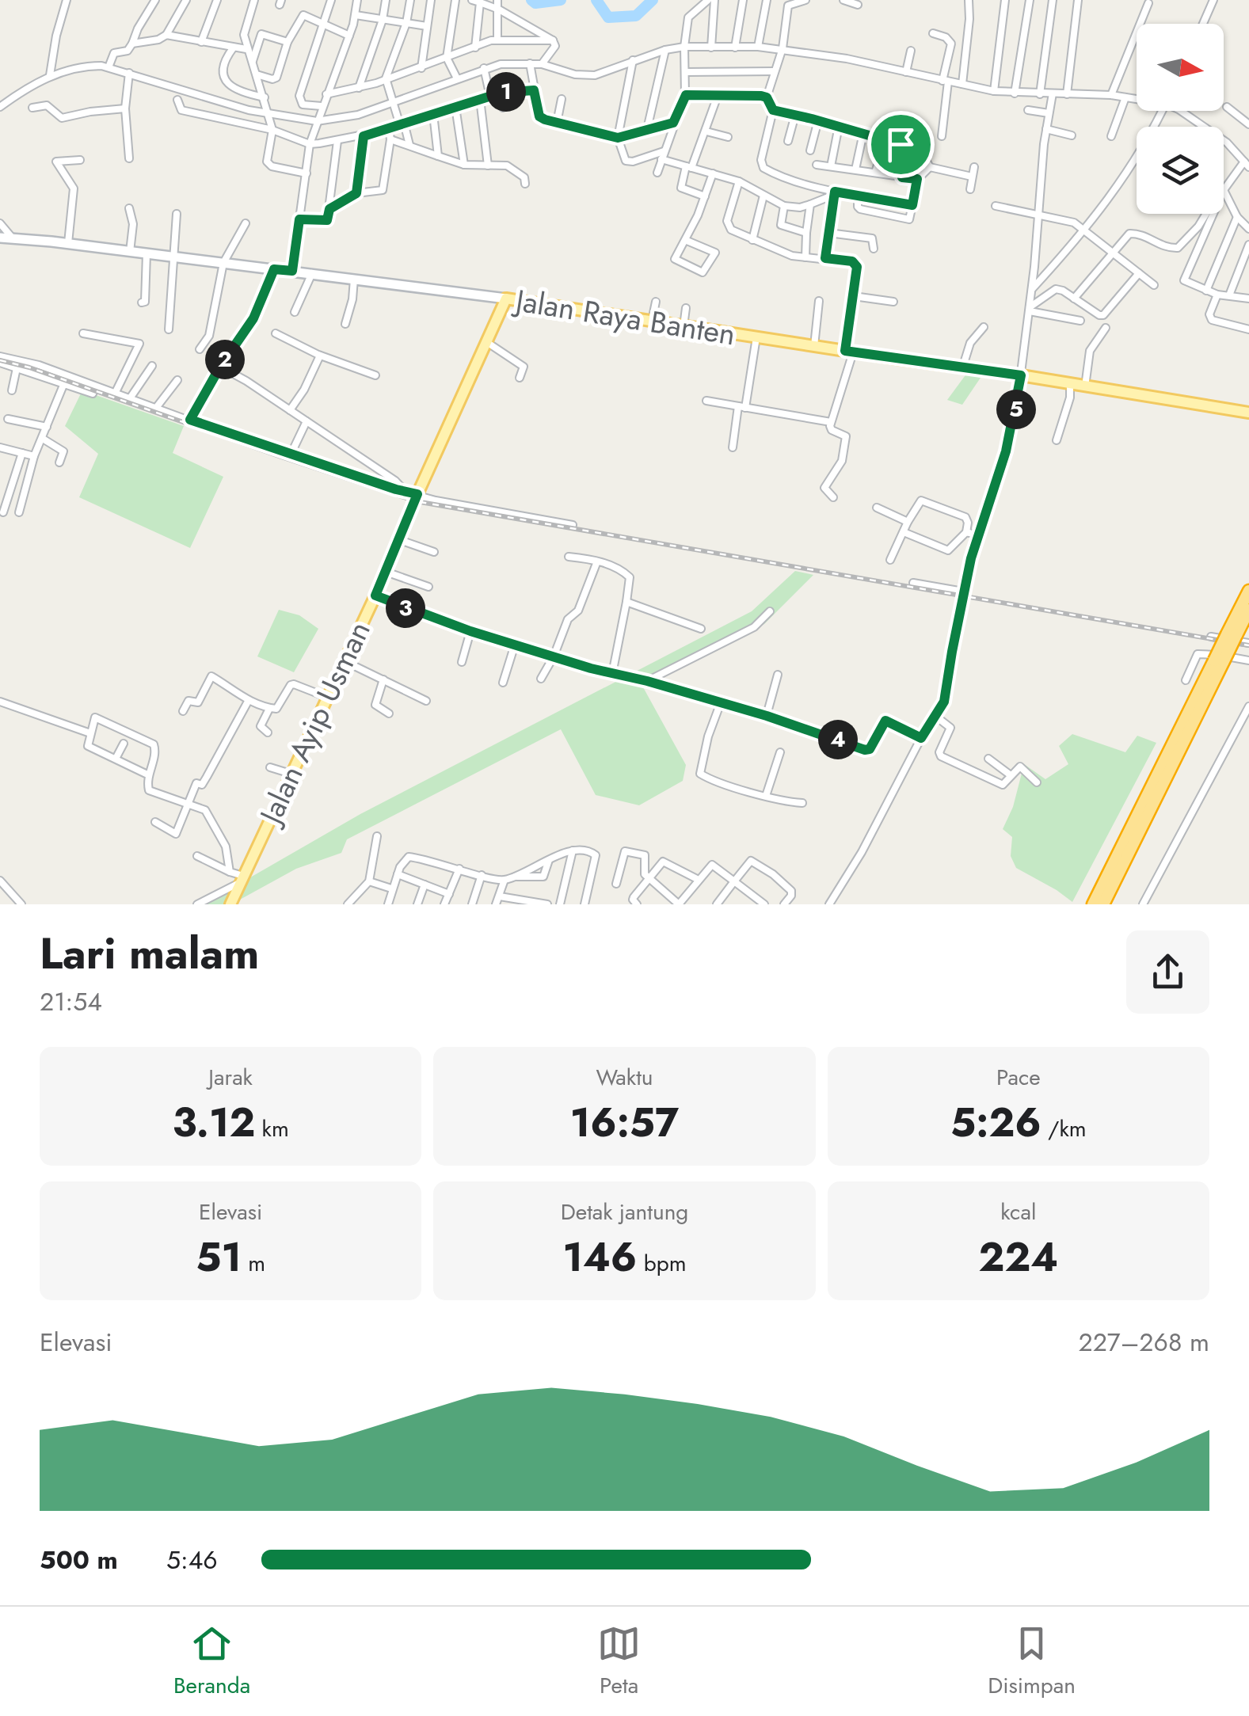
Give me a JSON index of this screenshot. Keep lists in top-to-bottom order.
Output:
{
  "streets": {
    "main road": ["Jalan Raya Banten", "Jalan Ayip Usman"]
  },
  "crossings": [
    ["Jalan Raya Banten", "Jalan Ayip Usman"]
  ],
  "north": "right",
  "page": {
    "pins": [
      "1",
      "2",
      "5",
      "3",
      "4"
    ],
    "heading": ["Lari malam", "21:54"],
    "stats": [
      ["Jarak", "3.12 km"],
      ["Waktu", "16:57"],
      ["Pace", "5:26 /km"],
      ["Elevasi", "51 m"],
      ["Detak jantung", "146 bpm"],
      ["kcal", "224"]
    ],
    "chart": ["Elevasi", "227–268 m"],
    "list": [
      {
        "name": "500 m",
        "note": "5:46"
      }
    ],
    "tabs": ["Beranda", "Peta", "Disimpan"]
  }
}
